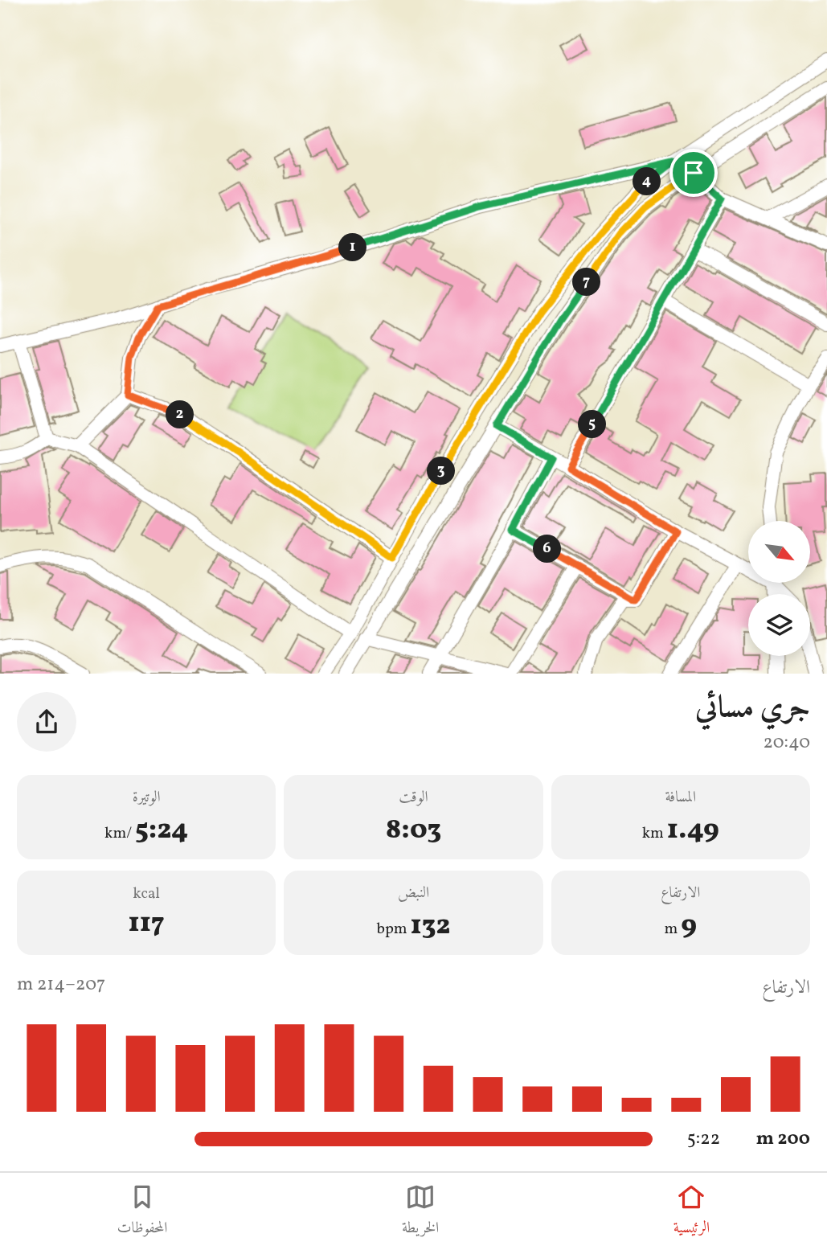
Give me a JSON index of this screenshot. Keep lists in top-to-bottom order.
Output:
{
  "north": "bottom right",
  "page": {
    "pins": [
      "4",
      "1",
      "7",
      "2",
      "5",
      "3",
      "6"
    ],
    "heading": ["جري مسائي", "20:40"],
    "stats": [
      ["المسافة", "1.49 km"],
      ["الوقت", "8:03"],
      ["الوتيرة", "5:24 /km"],
      ["الارتفاع", "9 m"],
      ["النبض", "132 bpm"],
      ["kcal", "117"]
    ],
    "chart": ["الارتفاع", "207–214 m"],
    "list": [
      {
        "name": "200 m",
        "note": "5:22"
      }
    ],
    "tabs": ["الرئيسية", "الخريطة", "المحفوظات"]
  }
}
